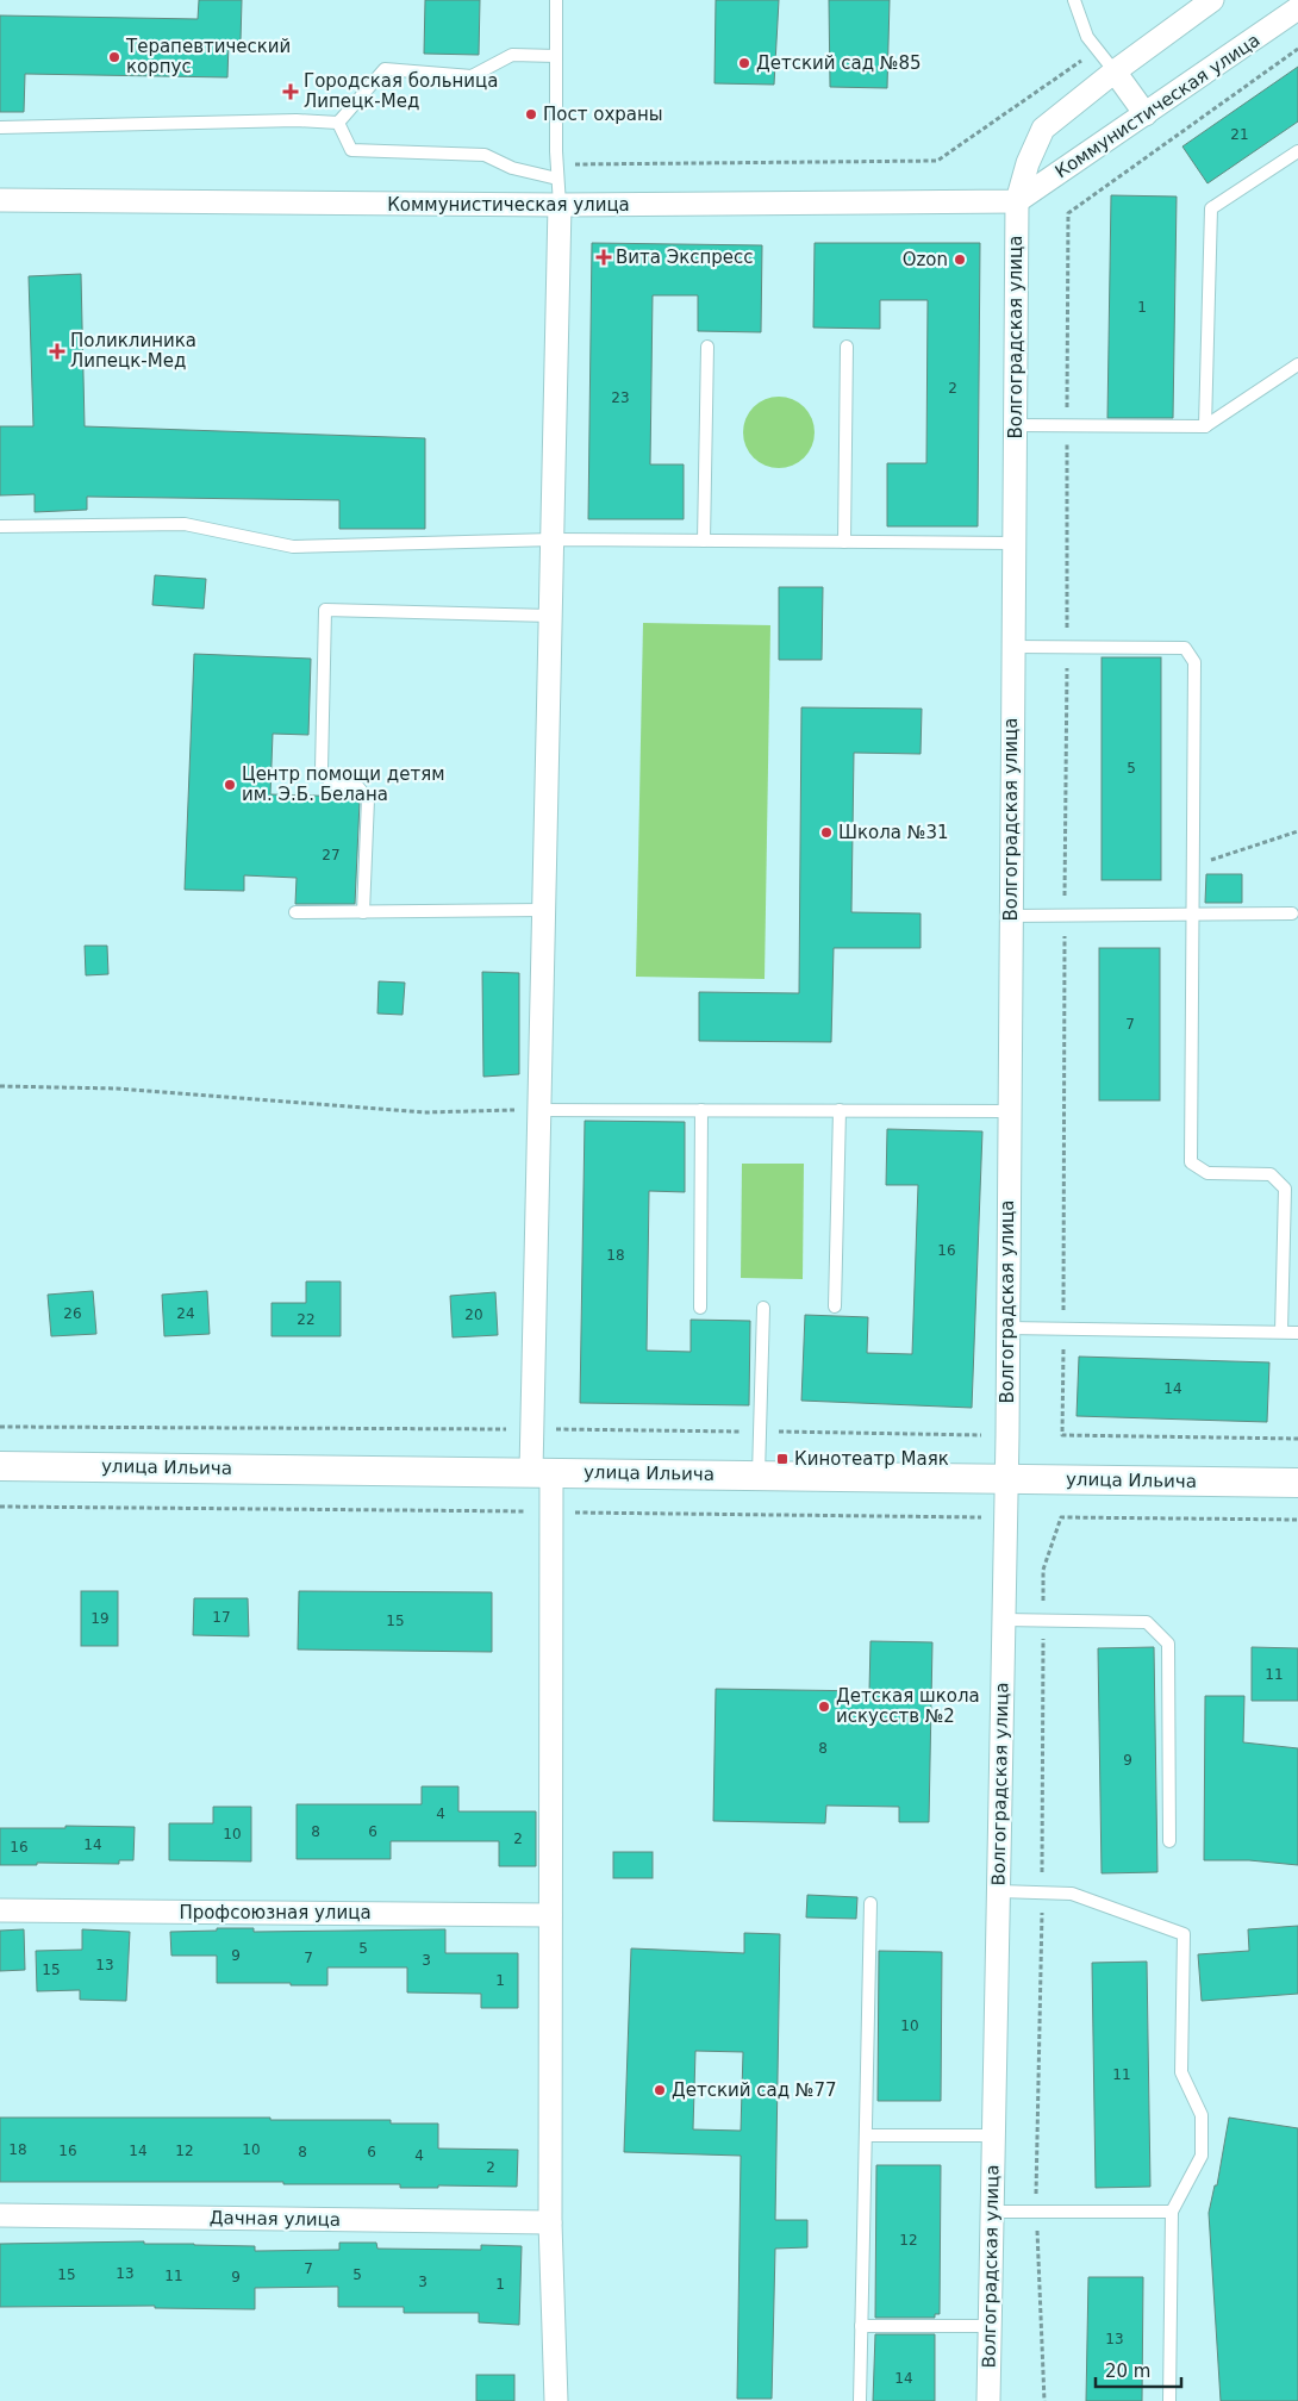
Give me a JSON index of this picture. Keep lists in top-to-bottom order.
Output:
{
  "streets": {
    "street": [
      "Коммунистическая улица",
      "Волгоградская улица",
      "улица Ильича",
      "Профсоюзная улица",
      "Дачная улица"
    ]
  },
  "crossings": [
    ["Коммунистическая улица", "Волгоградская улица"],
    ["Волгоградская улица", "улица Ильича"]
  ],
  "places": {
    "other": [
      "Терапевтический корпус",
      "Детский сад №85",
      "Пост охраны",
      "Ozon",
      "Центр помощи детям им. Э.Б. Белана",
      "Школа №31",
      "Детская школа искусств №2",
      "Детский сад №77"
    ],
    "health": ["Городская больница Липецк-Мед", "Вита Экспресс", "Поликлиника Липецк-Мед"],
    "transit": ["Кинотеатр Маяк"]
  },
  "house_numbers": [
    "21",
    "1",
    "2",
    "23",
    "5",
    "27",
    "7",
    "16",
    "18",
    "26",
    "24",
    "20",
    "22",
    "14",
    "17",
    "19",
    "15",
    "11",
    "8",
    "9",
    "4",
    "8",
    "6",
    "10",
    "2",
    "14",
    "16",
    "5",
    "9",
    "7",
    "3",
    "13",
    "15",
    "1",
    "10",
    "11",
    "18",
    "10",
    "16",
    "14",
    "12",
    "8",
    "6",
    "4",
    "2",
    "12",
    "7",
    "13",
    "15",
    "5",
    "11",
    "9",
    "3",
    "1",
    "13",
    "14"
  ],
  "scale_bar": "20 m"
}
